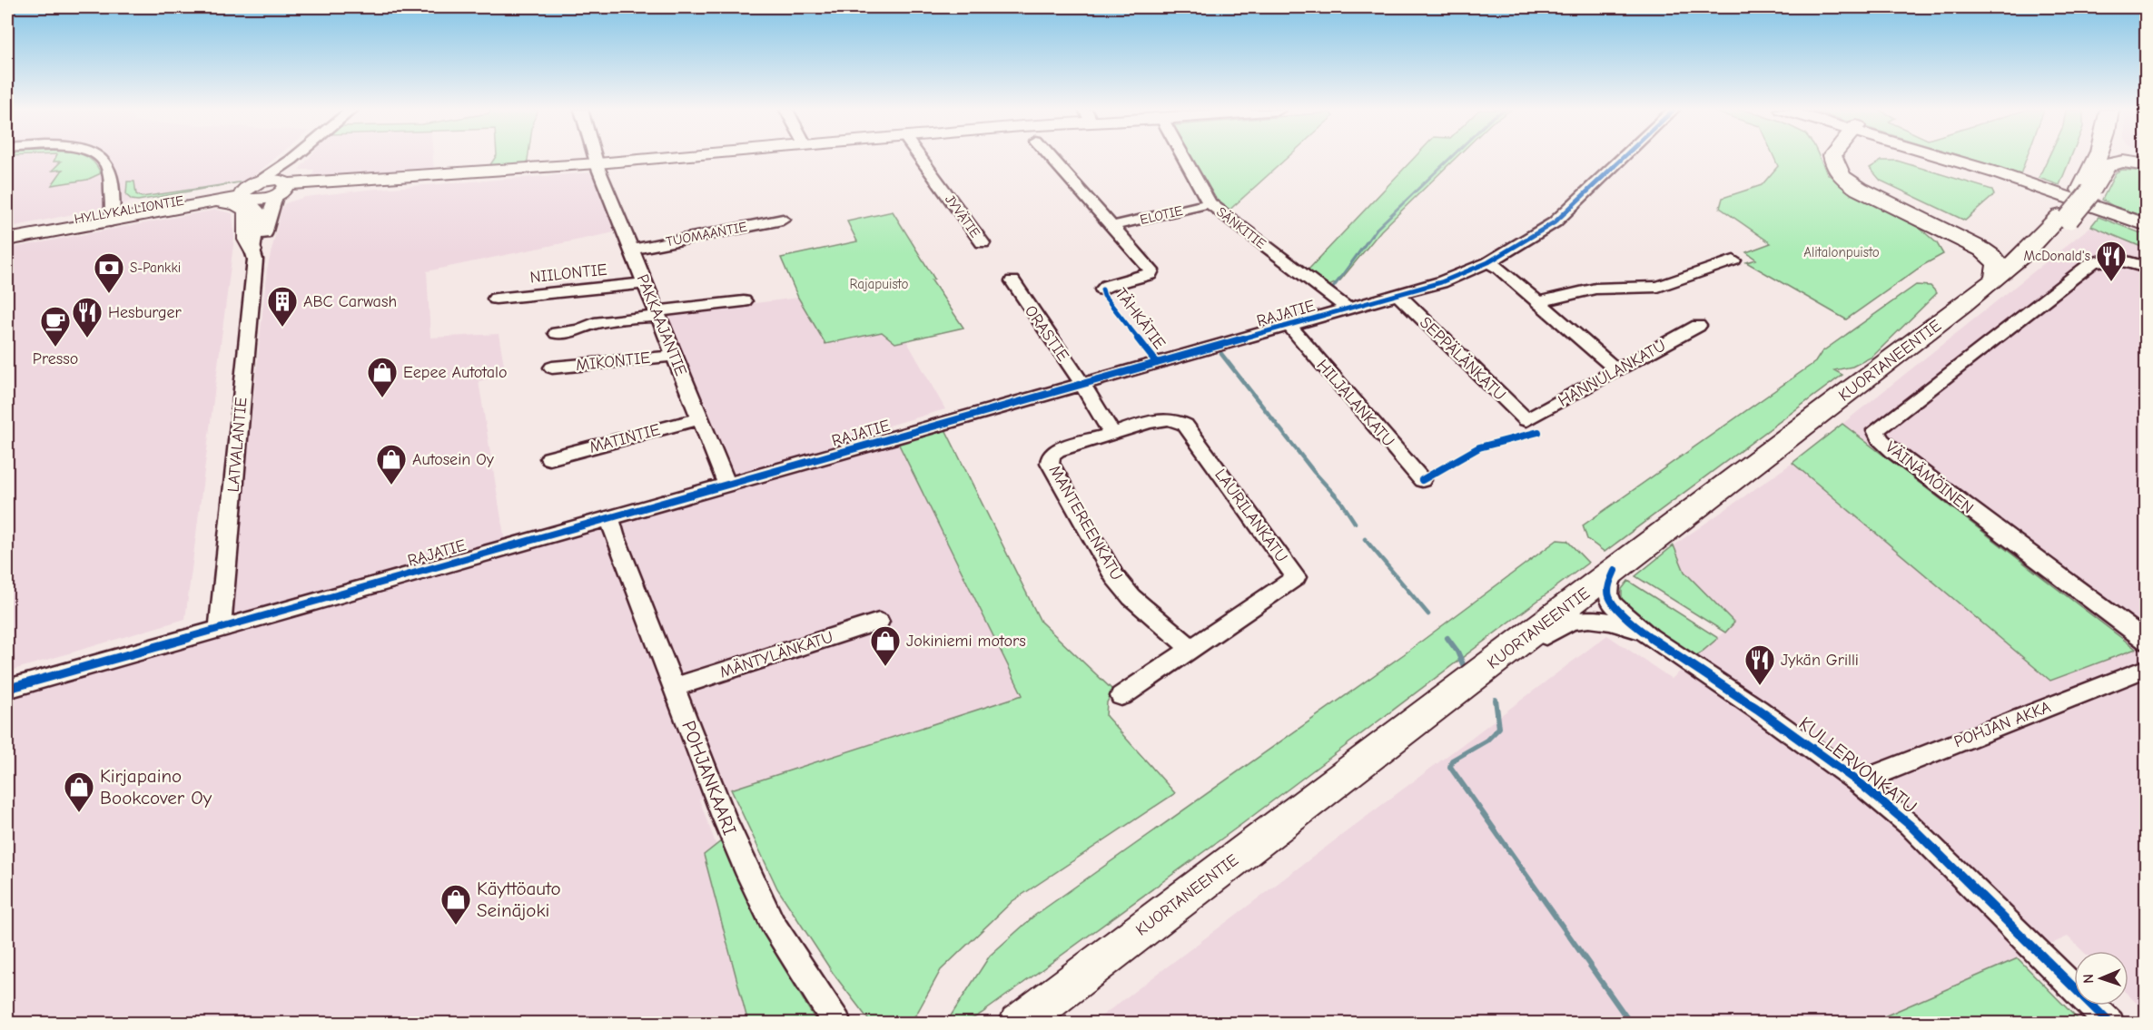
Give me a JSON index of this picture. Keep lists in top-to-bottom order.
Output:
{
  "streets": {
    "highway": ["KUORTANEENTIE"],
    "main road": ["HYLLYKALLIONTIE"],
    "street": [
      "ELOTIE",
      "JYVÄTIE",
      "SÄNKITIE",
      "TUOMAANTIE",
      "NIILONTIE",
      "RAJATIE",
      "TÄHKÄTIE",
      "PAKKAAJANTIE",
      "ORASTIE",
      "SEPPÄLÄNKATU",
      "MIKONTIE",
      "HANNULANKATU",
      "HILJALANKATU",
      "MATINTIE",
      "LATVALANTIE",
      "VÄINÄMÖINEN",
      "LAURILANKATU",
      "MANTEREENKATU",
      "MÄNTYLÄNKATU",
      "POHJAN AKKA",
      "KULLERVONKATU",
      "POHJANKAARI"
    ]
  },
  "crossings": [
    ["HYLLYKALLIONTIE", "LATVALANTIE"],
    ["ELOTIE", "SÄNKITIE"],
    ["ELOTIE", "TÄHKÄTIE"],
    ["SÄNKITIE", "RAJATIE"],
    ["TUOMAANTIE", "PAKKAAJANTIE"],
    ["NIILONTIE", "PAKKAAJANTIE"],
    ["RAJATIE", "PAKKAAJANTIE"],
    ["RAJATIE", "ORASTIE"],
    ["RAJATIE", "SEPPÄLÄNKATU"],
    ["RAJATIE", "HILJALANKATU"],
    ["RAJATIE", "LATVALANTIE"],
    ["RAJATIE", "POHJANKAARI"],
    ["PAKKAAJANTIE", "MIKONTIE"],
    ["PAKKAAJANTIE", "MATINTIE"],
    ["SEPPÄLÄNKATU", "HANNULANKATU"],
    ["KUORTANEENTIE", "KULLERVONKATU"],
    ["LAURILANKATU", "MANTEREENKATU"],
    ["MÄNTYLÄNKATU", "POHJANKAARI"],
    ["POHJAN AKKA", "KULLERVONKATU"]
  ],
  "parks": ["Alitalonpuisto", "Rajapuisto"],
  "places": {
    "restaurant": ["McDonald's", "Hesburger", "Jykän Grilli"],
    "bank": ["S-Pankki"],
    "building": ["ABC Carwash"],
    "cafe": ["Presso"],
    "shop": [
      "Eepee Autotalo",
      "Autosein Oy",
      "Jokiniemi motors",
      "Kirjapaino Bookcover Oy",
      "Käyttöauto Seinäjoki"
    ]
  },
  "north": "left"
}
